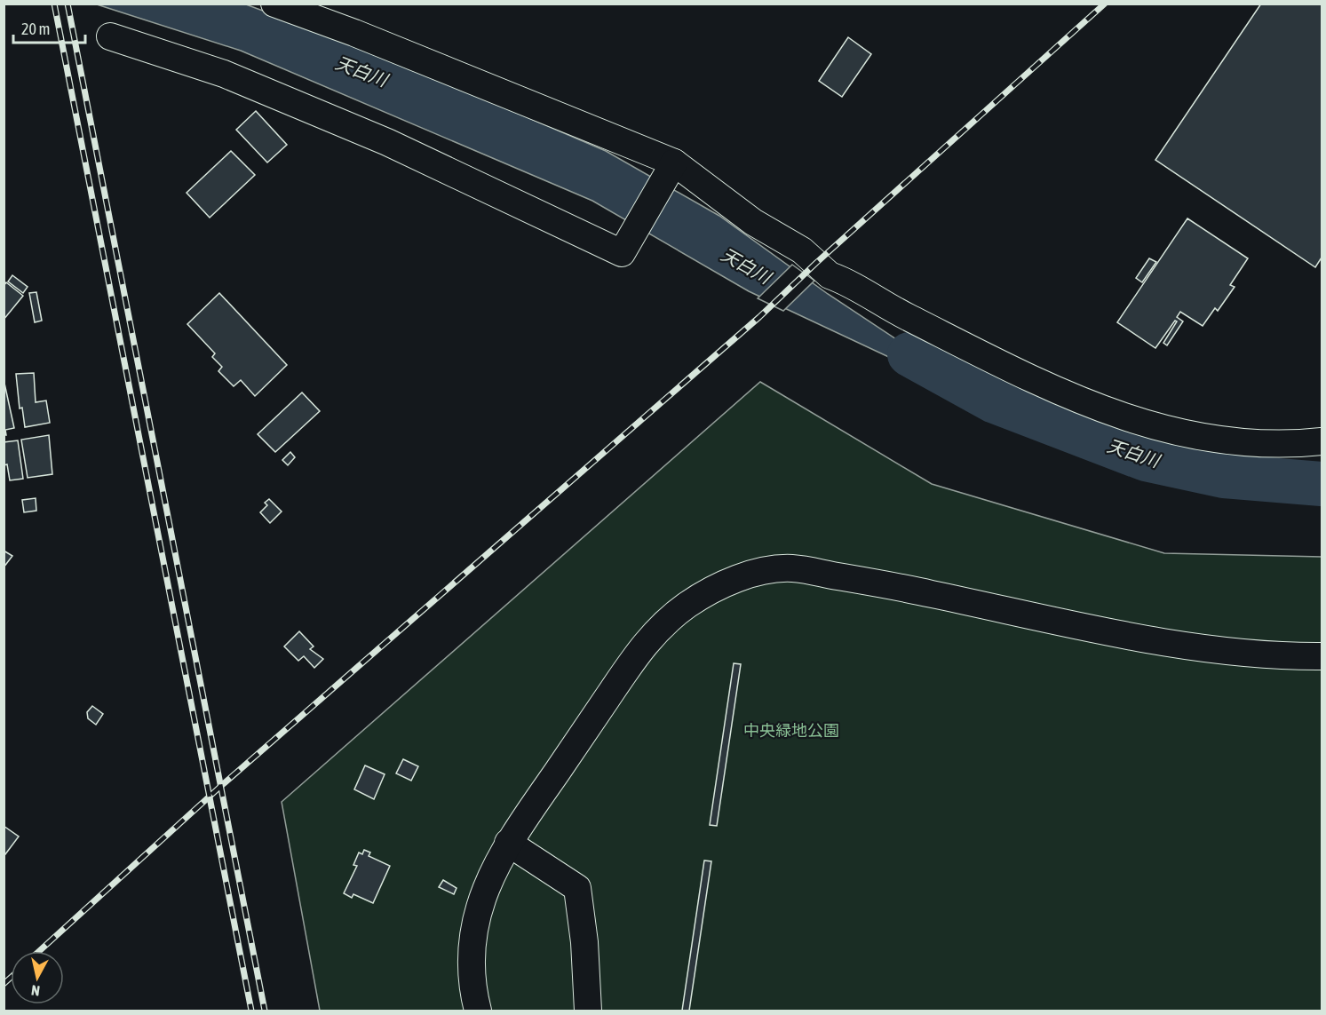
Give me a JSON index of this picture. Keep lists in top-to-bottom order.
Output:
{
  "water": ["天白川"],
  "parks": ["中央緑地公園"],
  "scale_bar": "20 m",
  "north": "bottom"
}
